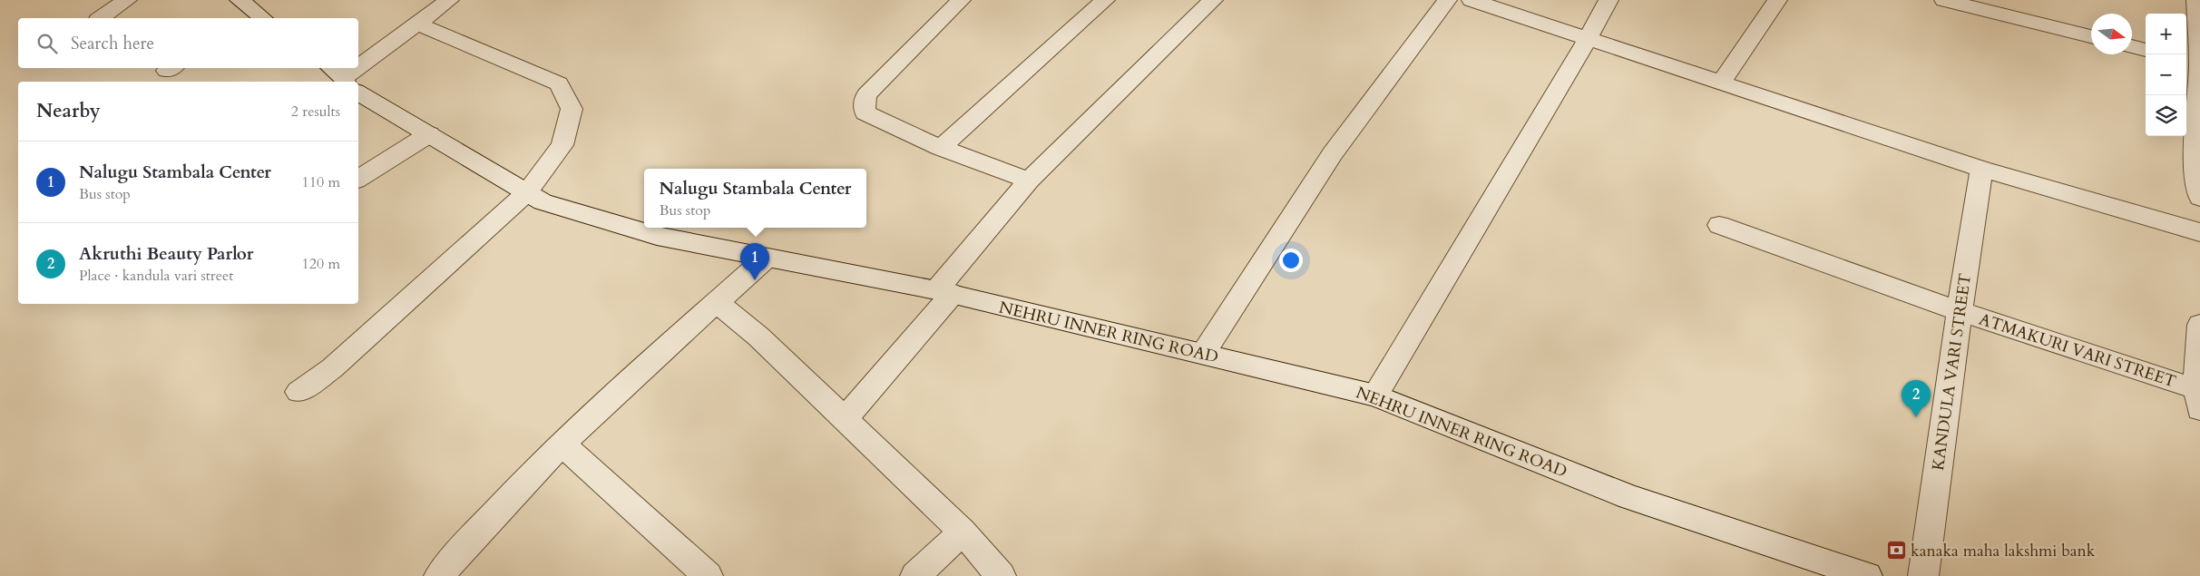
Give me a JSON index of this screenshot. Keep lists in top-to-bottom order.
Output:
{
  "streets": {
    "street": ["NEHRU INNER RING ROAD", "ATMAKURI VARI STREET", "KANDULA VARI STREET"]
  },
  "crossings": [
    ["ATMAKURI VARI STREET", "KANDULA VARI STREET"]
  ],
  "places": {
    "bank": ["kanaka maha lakshmi bank"]
  },
  "north": "right",
  "page": {
    "map_buttons": ["+", "−"],
    "search": "Search here",
    "heading": ["Nearby", "2 results"],
    "list": [
      {
        "mark": "1",
        "name": "Nalugu Stambala Center",
        "note": "Bus stop",
        "value": "110 m"
      },
      {
        "mark": "2",
        "name": "Akruthi Beauty Parlor",
        "note": "Place · kandula vari street",
        "value": "120 m"
      }
    ],
    "popup": ["Nalugu Stambala Center", "Bus stop"],
    "pins": ["1", "2"]
  }
}
